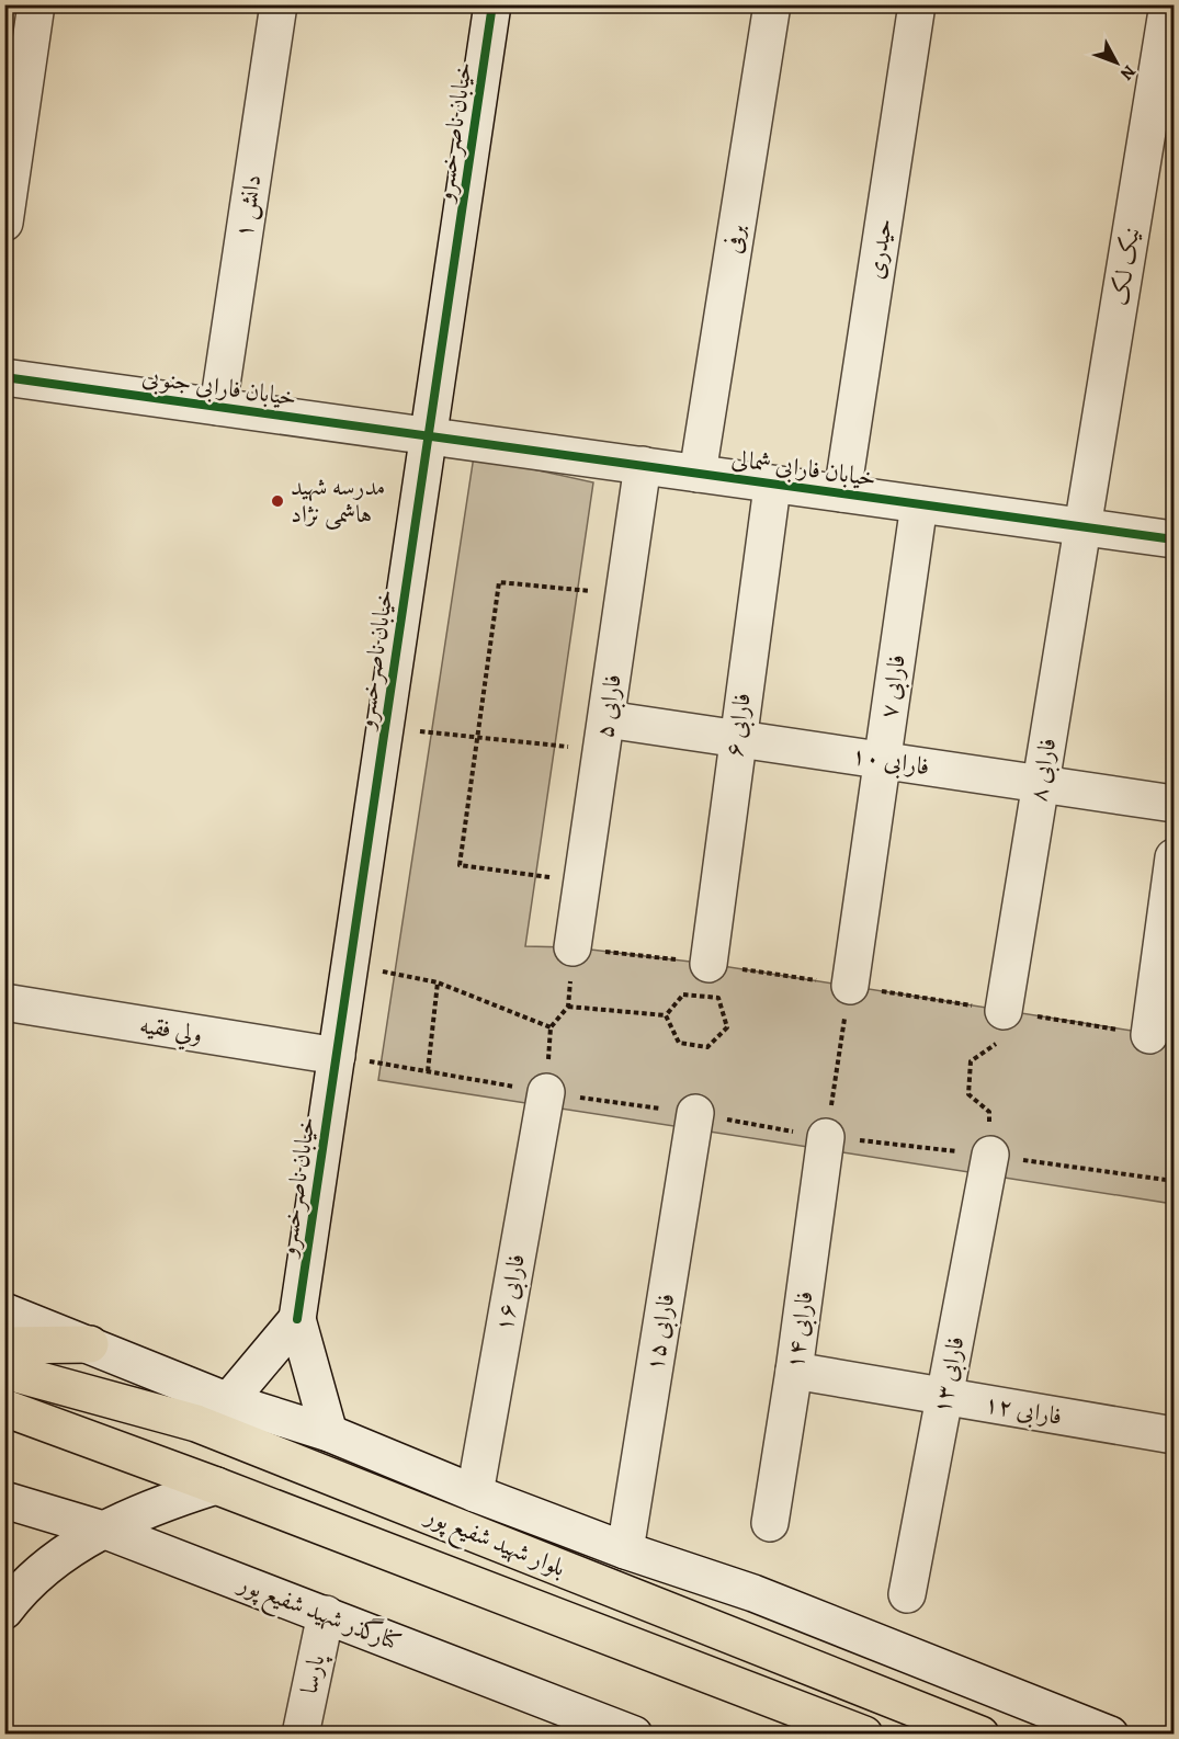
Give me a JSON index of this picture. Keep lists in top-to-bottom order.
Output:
{
  "streets": {
    "main road": ["بلوار شهید شفیع پور"],
    "street": [
      "خیابان ناصرخسرو",
      "دانش ۱",
      "برفی",
      "حیدری",
      "نیک لک",
      "خیابان فارابی جنوبی",
      "خیابان فارابی شمالی",
      "فارابی ۷",
      "فارابی ۵",
      "فارابی ۶",
      "فارابی ۱۰",
      "فارابی ۸",
      "ولي فقيه",
      "فارابی ۱۶",
      "فارابی ۱۴",
      "فارابی ۱۵",
      "فارابی ۱۳",
      "فارابی ۱۲",
      "کنارگذر شهید شفیع پور",
      "پارسا"
    ]
  },
  "crossings": [
    ["خیابان ناصرخسرو", "خیابان فارابی جنوبی"],
    ["خیابان ناصرخسرو", "خیابان فارابی شمالی"],
    ["خیابان ناصرخسرو", "ولي فقيه"],
    ["دانش ۱", "خیابان فارابی جنوبی"],
    ["برفی", "خیابان فارابی شمالی"],
    ["حیدری", "خیابان فارابی شمالی"],
    ["نیک لک", "خیابان فارابی شمالی"],
    ["نیک لک", "فارابی ۸"],
    ["خیابان فارابی جنوبی", "خیابان فارابی شمالی"],
    ["خیابان فارابی شمالی", "فارابی ۷"],
    ["خیابان فارابی شمالی", "فارابی ۵"],
    ["خیابان فارابی شمالی", "فارابی ۸"],
    ["فارابی ۷", "فارابی ۱۰"],
    ["فارابی ۵", "فارابی ۱۰"],
    ["فارابی ۶", "فارابی ۱۰"],
    ["فارابی ۱۰", "فارابی ۸"],
    ["فارابی ۱۴", "فارابی ۱۲"],
    ["فارابی ۱۳", "فارابی ۱۲"],
    ["کنارگذر شهید شفیع پور", "پارسا"]
  ],
  "places": ["مدرسه شهید ه‍اشمی نژاد"],
  "north": "bottom right"
}
